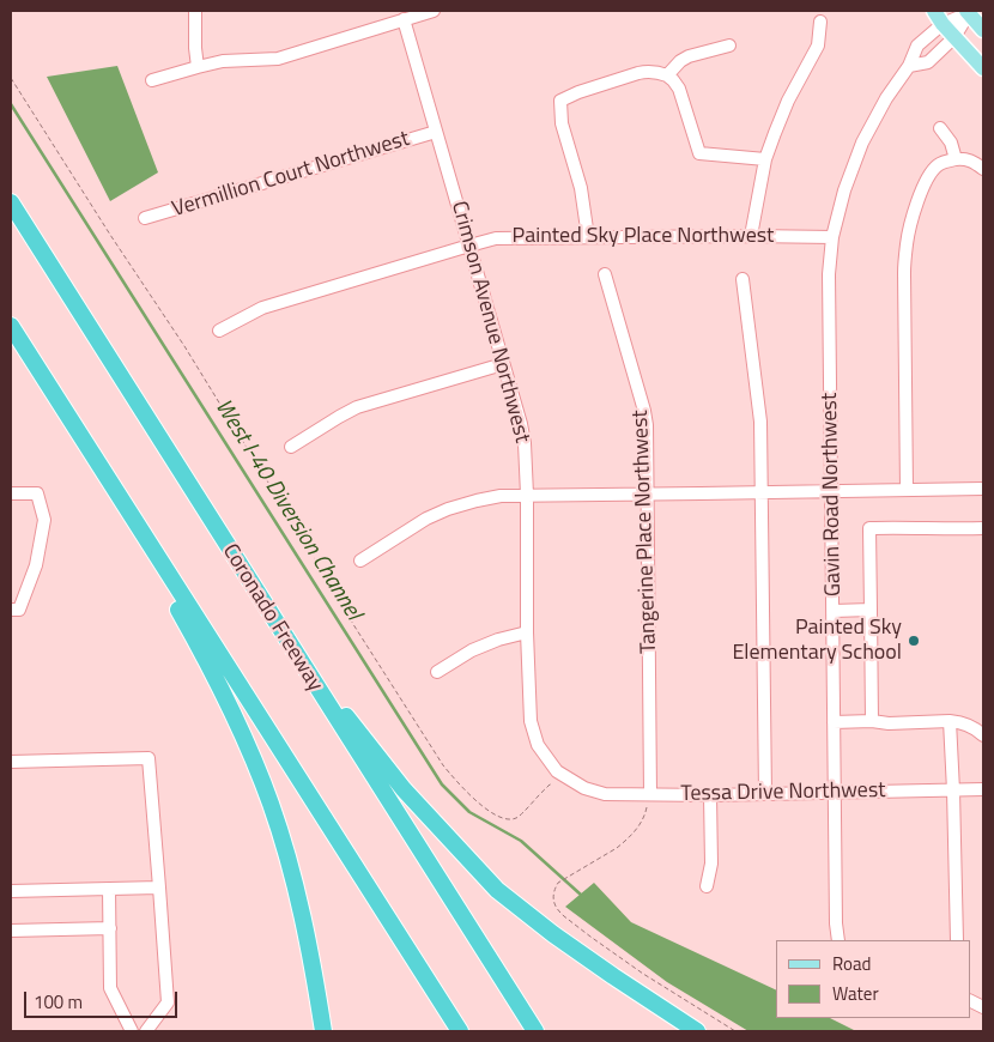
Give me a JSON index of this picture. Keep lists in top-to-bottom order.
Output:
{
  "streets": {
    "highway": ["Coronado Freeway"],
    "street": [
      "Vermillion Court Northwest",
      "Painted Sky Place Northwest",
      "Crimson Avenue Northwest",
      "Gavin Road Northwest",
      "Tangerine Place Northwest",
      "Tessa Drive Northwest"
    ]
  },
  "crossings": [
    ["Vermillion Court Northwest", "Crimson Avenue Northwest"],
    ["Painted Sky Place Northwest", "Crimson Avenue Northwest"],
    ["Painted Sky Place Northwest", "Gavin Road Northwest"],
    ["Crimson Avenue Northwest", "Tessa Drive Northwest"],
    ["Gavin Road Northwest", "Tessa Drive Northwest"],
    ["Tangerine Place Northwest", "Tessa Drive Northwest"]
  ],
  "water": ["West I-40 Diversion Channel"],
  "places": ["Painted Sky Elementary School"],
  "legend": ["Road", "Water"],
  "scale_bar": "100 m"
}
